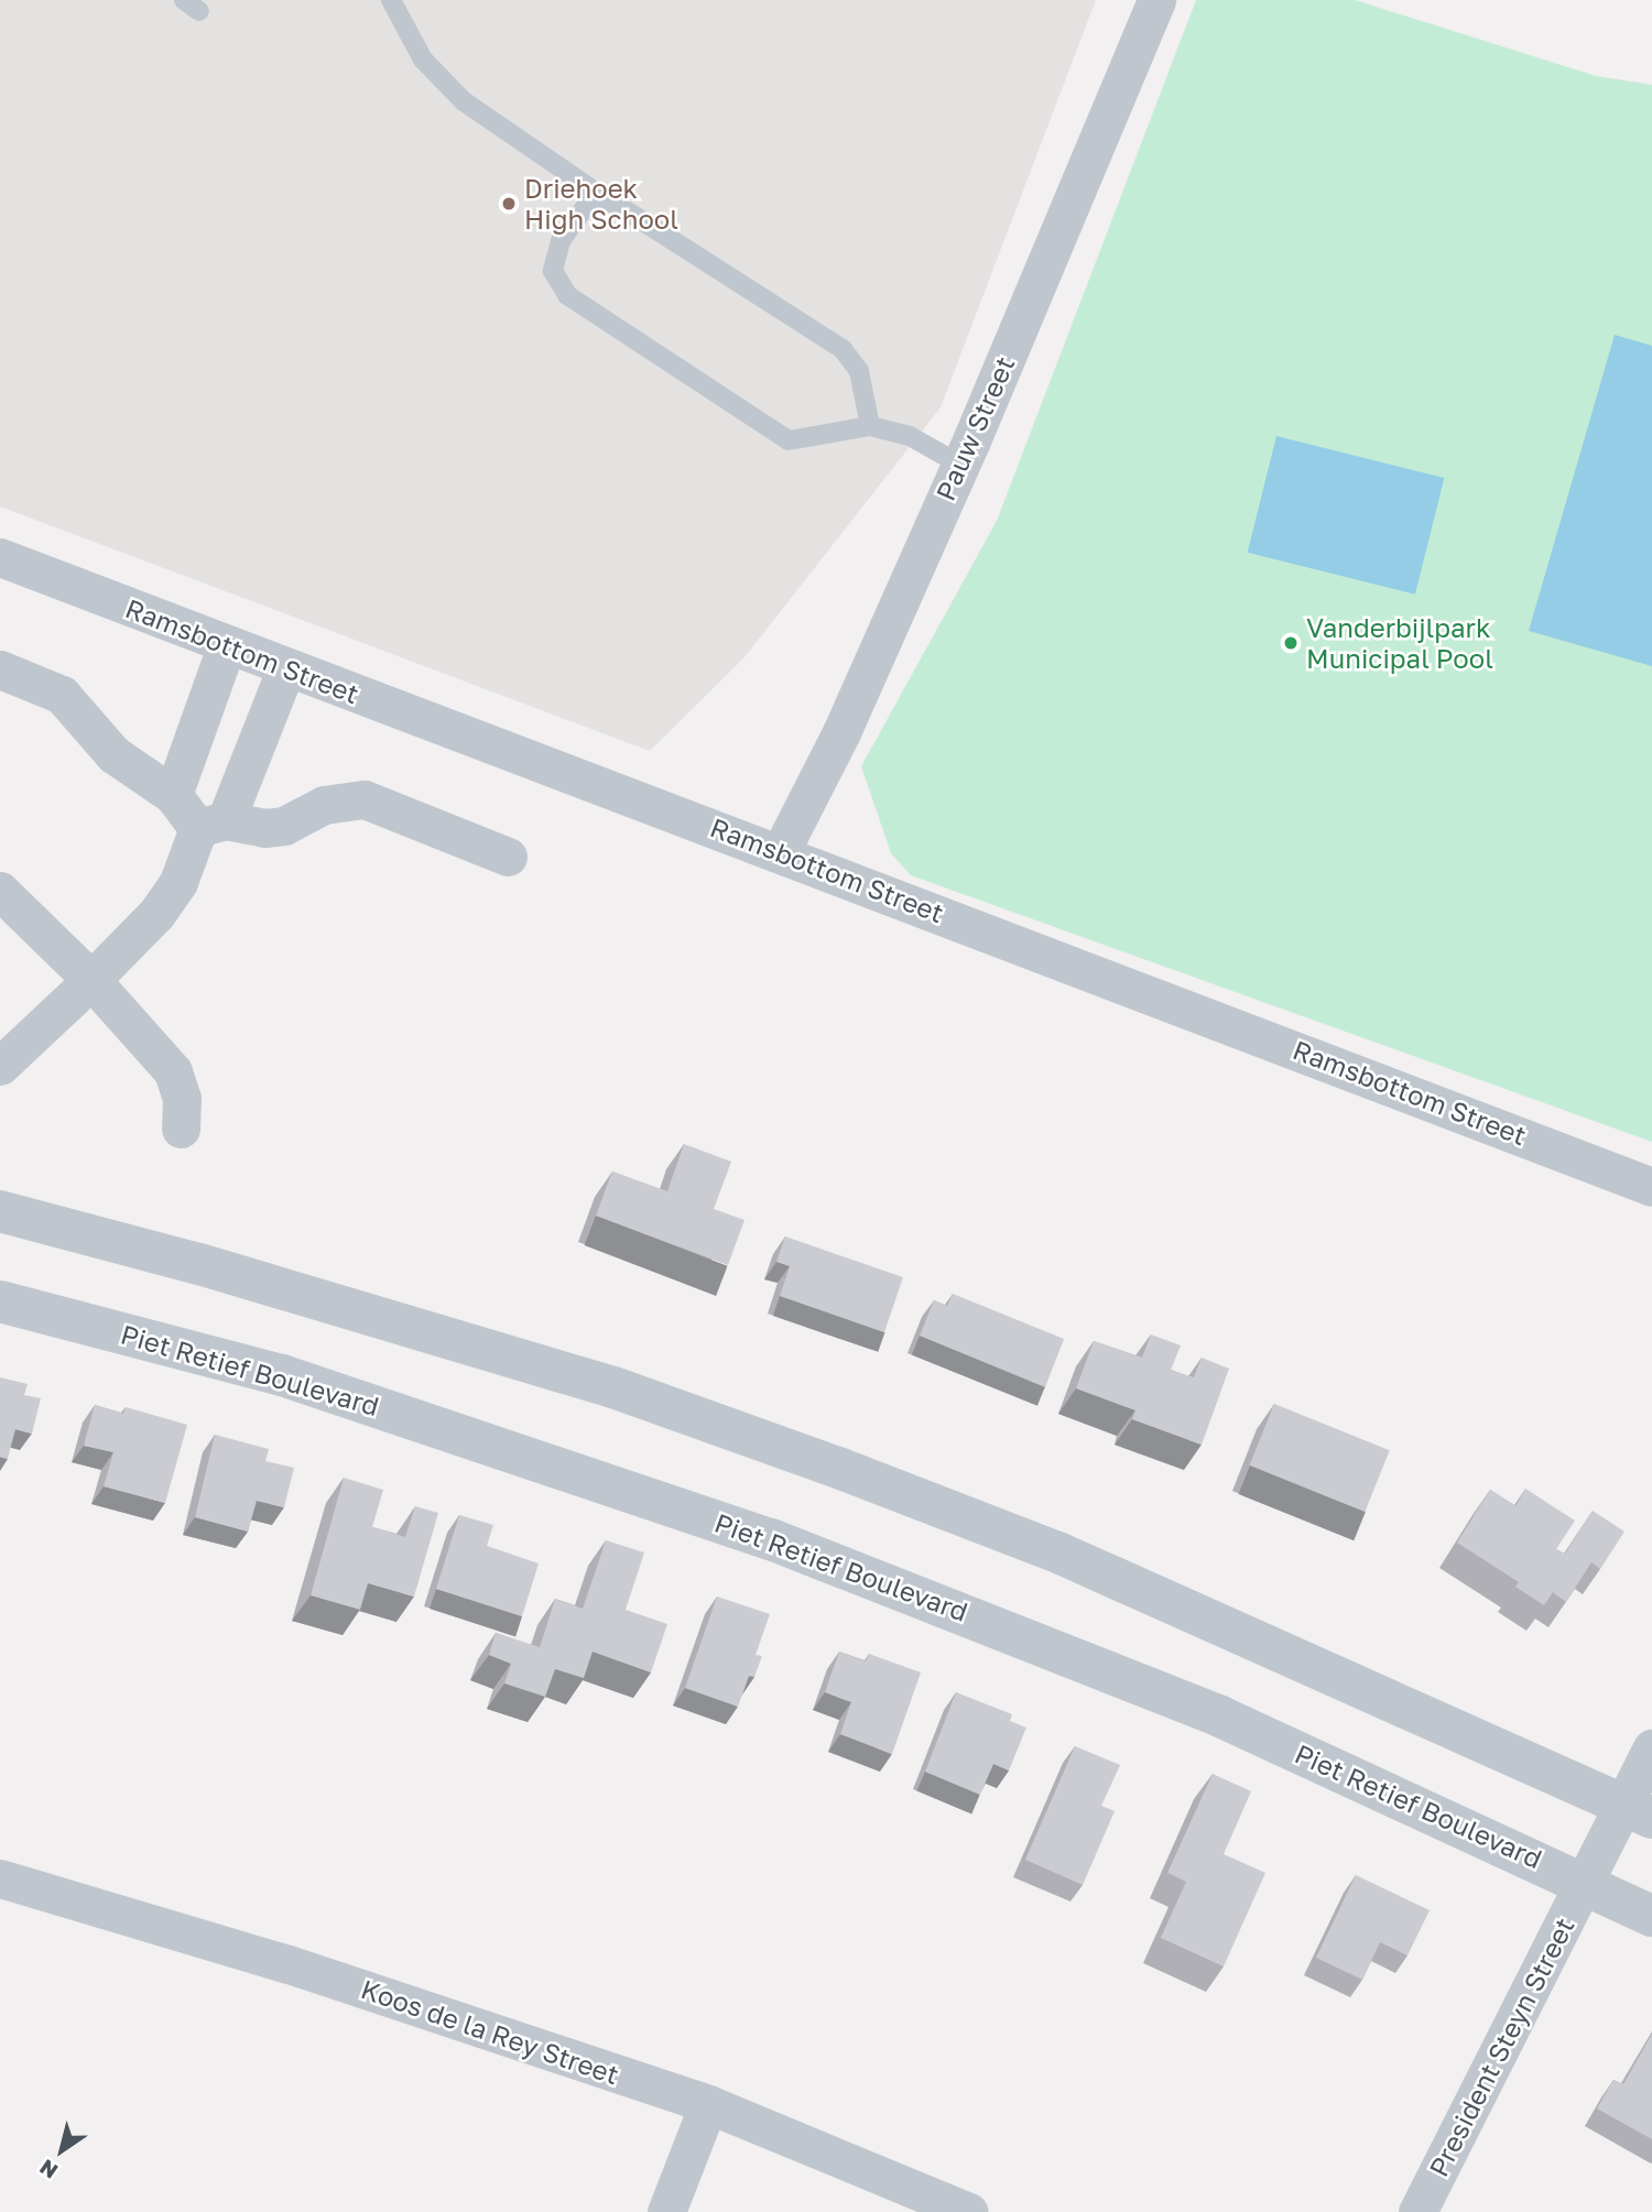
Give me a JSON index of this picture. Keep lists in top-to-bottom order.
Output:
{
  "streets": {
    "street": [
      "Pauw Street",
      "Ramsbottom Street",
      "Piet Retief Boulevard",
      "Koos de la Rey Street",
      "President Steyn Street"
    ]
  },
  "crossings": [
    ["Pauw Street", "Ramsbottom Street"],
    ["Piet Retief Boulevard", "President Steyn Street"]
  ],
  "places": ["Driehoek High School", "Vanderbijlpark Municipal Pool"],
  "north": "bottom left"
}
